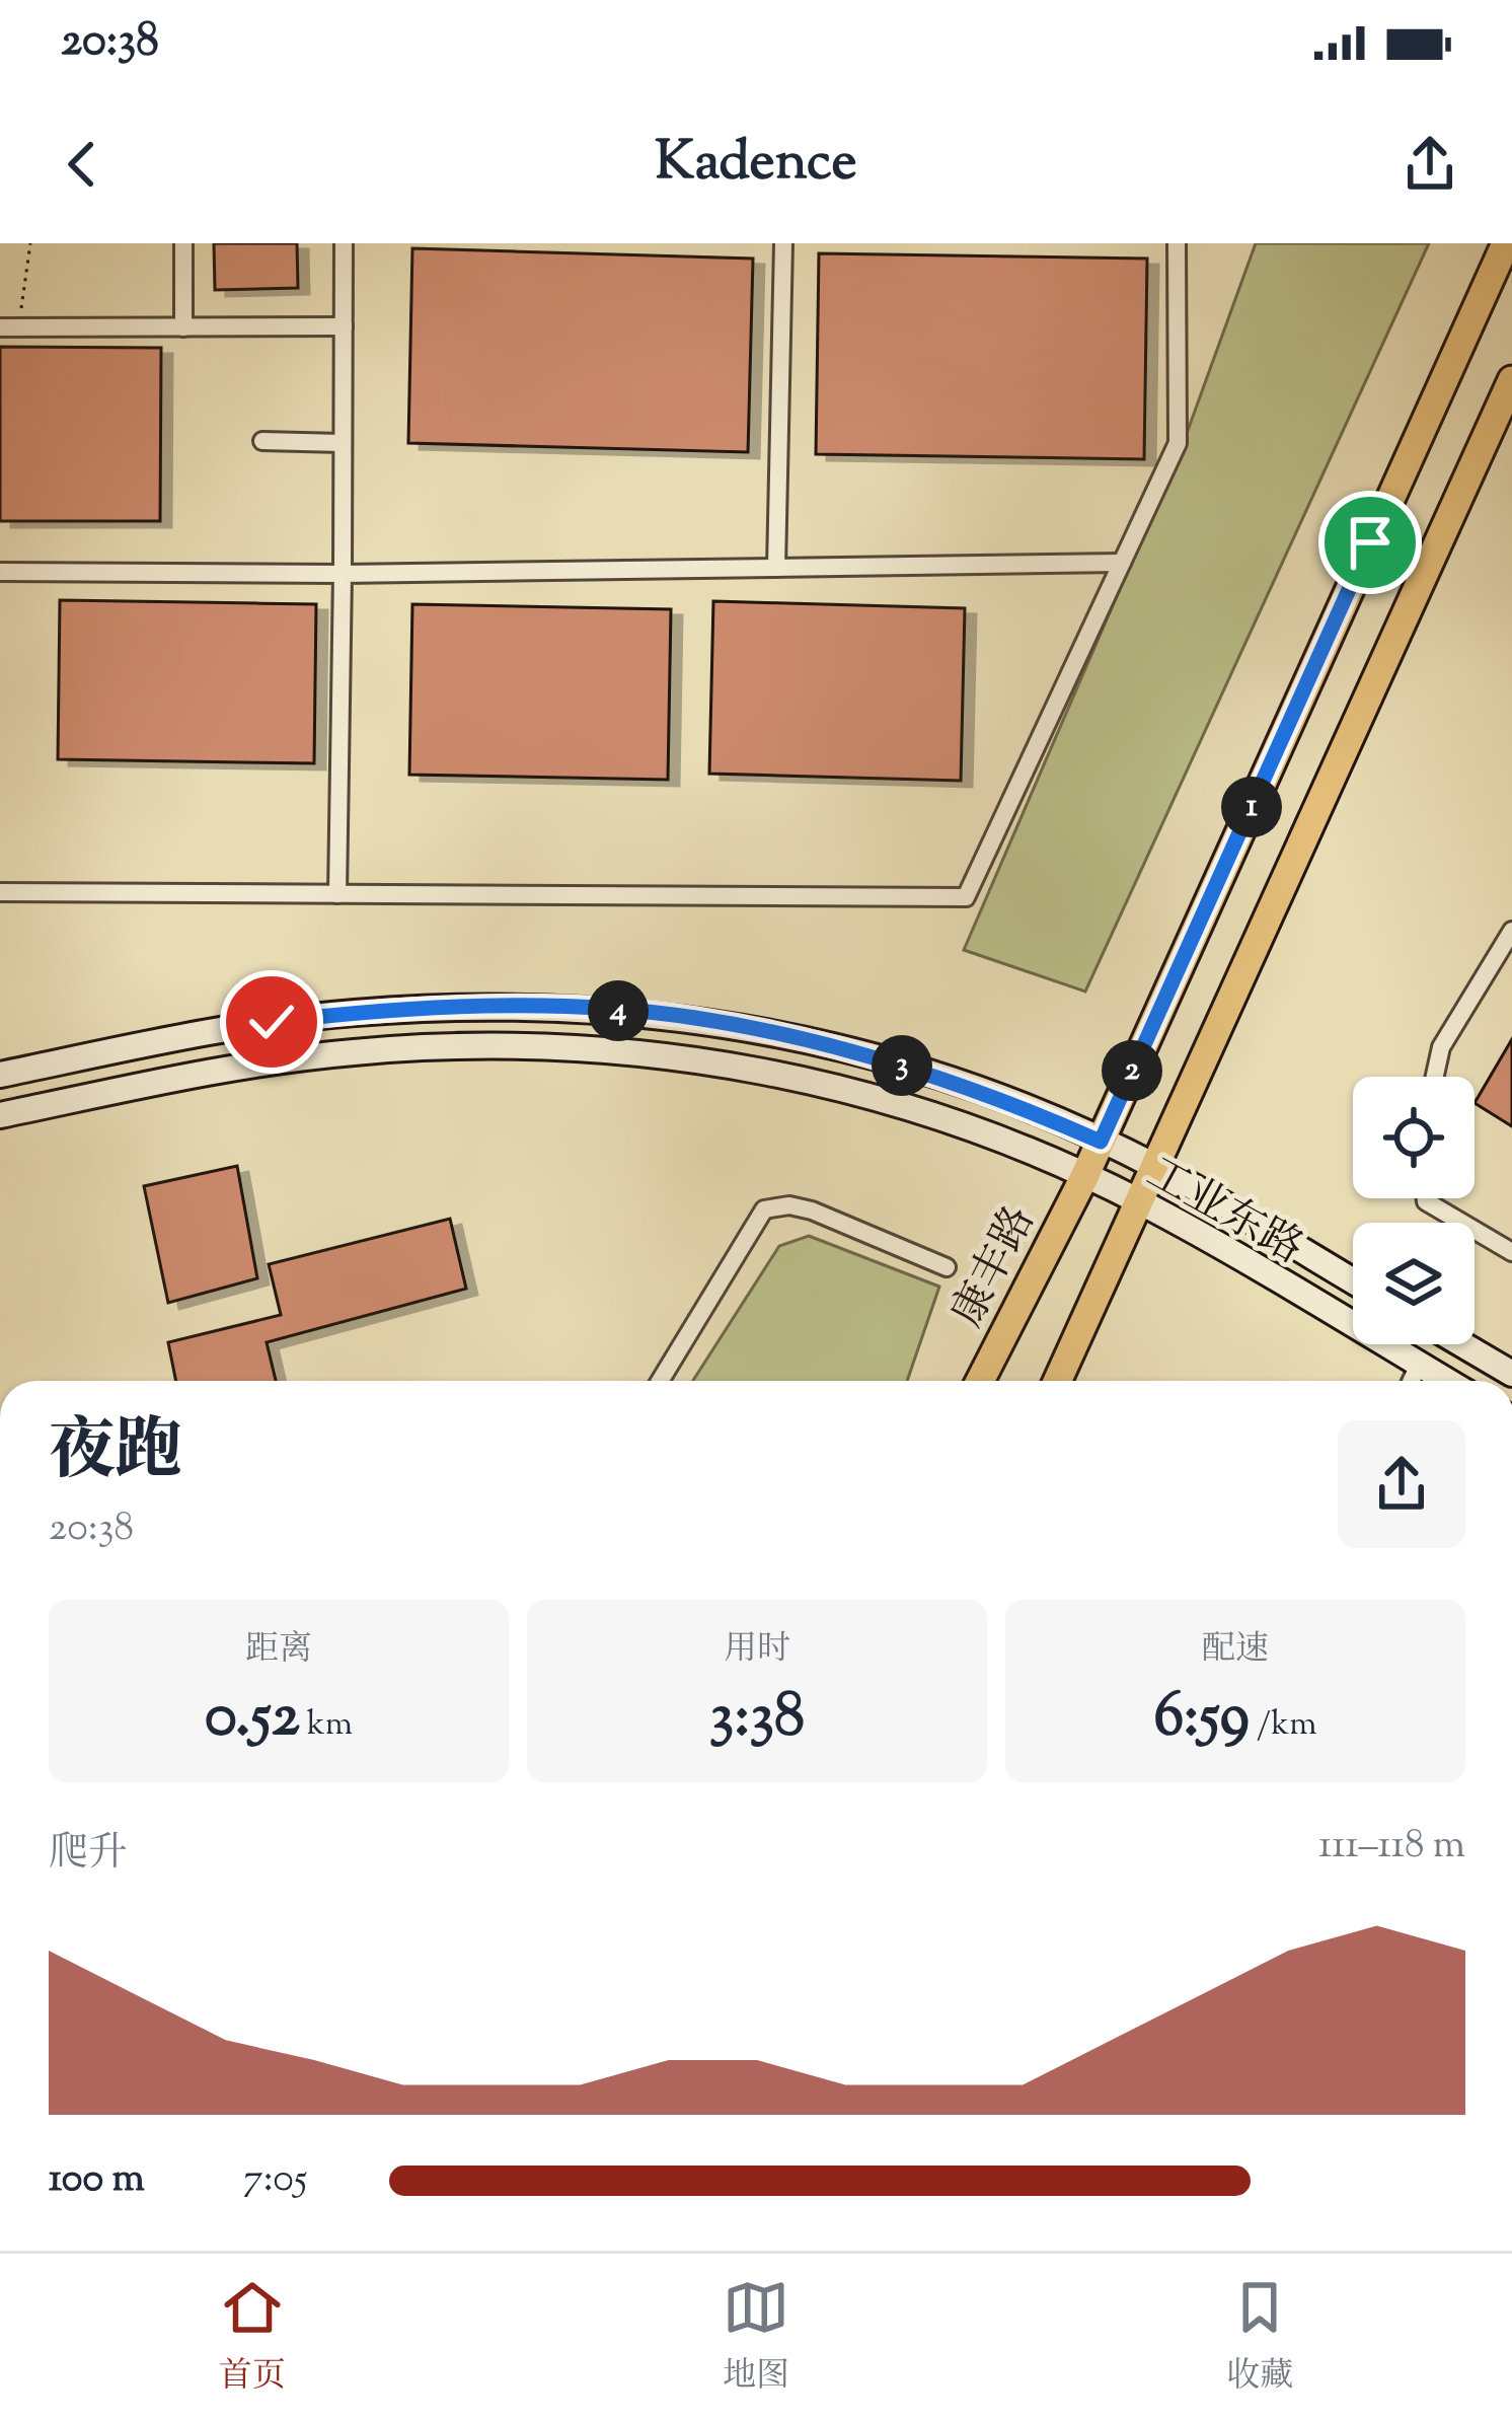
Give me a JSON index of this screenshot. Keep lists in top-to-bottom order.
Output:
{
  "streets": {
    "main road": ["工业东路", "康丰路"]
  },
  "crossings": [
    ["工业东路", "康丰路"]
  ],
  "page": {
    "status": "20:38",
    "header": "Kadence",
    "pins": [
      "1",
      "4",
      "3",
      "2"
    ],
    "heading": ["夜跑", "20:38"],
    "stats": [
      ["距离", "0.52 km"],
      ["用时", "3:38"],
      ["配速", "6:59 /km"]
    ],
    "chart": ["爬升", "111–118 m"],
    "list": [
      {
        "name": "100 m",
        "note": "7:05"
      }
    ],
    "tabs": ["首页", "地图", "收藏"]
  }
}
